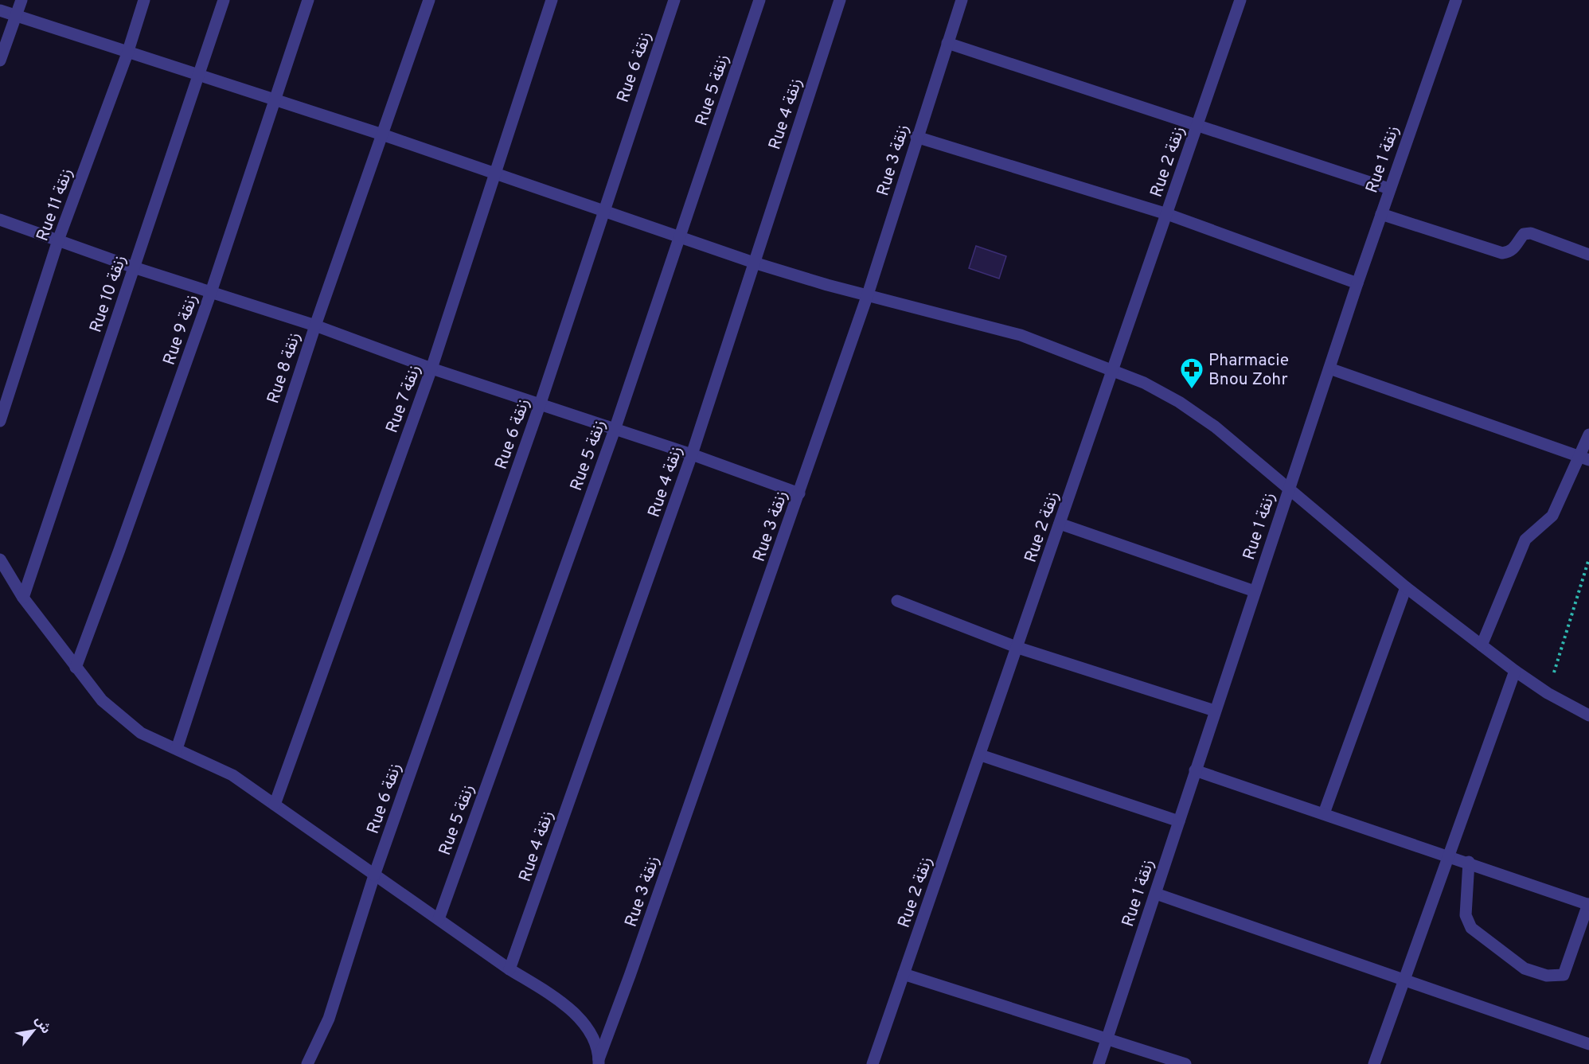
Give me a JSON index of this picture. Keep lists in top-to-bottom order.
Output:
{
  "streets": {
    "street": [
      "Rue 6 زنقة",
      "Rue 5 زنقة",
      "Rue 4 زنقة",
      "Rue 1 زنقة",
      "Rue 3 زنقة",
      "Rue 2 زنقة",
      "Rue 11 زنقة",
      "Rue 10 زنقة",
      "Rue 9 زنقة",
      "Rue 8 زنقة",
      "Rue 7 زنقة"
    ]
  },
  "places": {
    "pharmacy": ["Pharmacie Bnou Zohr"]
  },
  "north": "top right"
}
